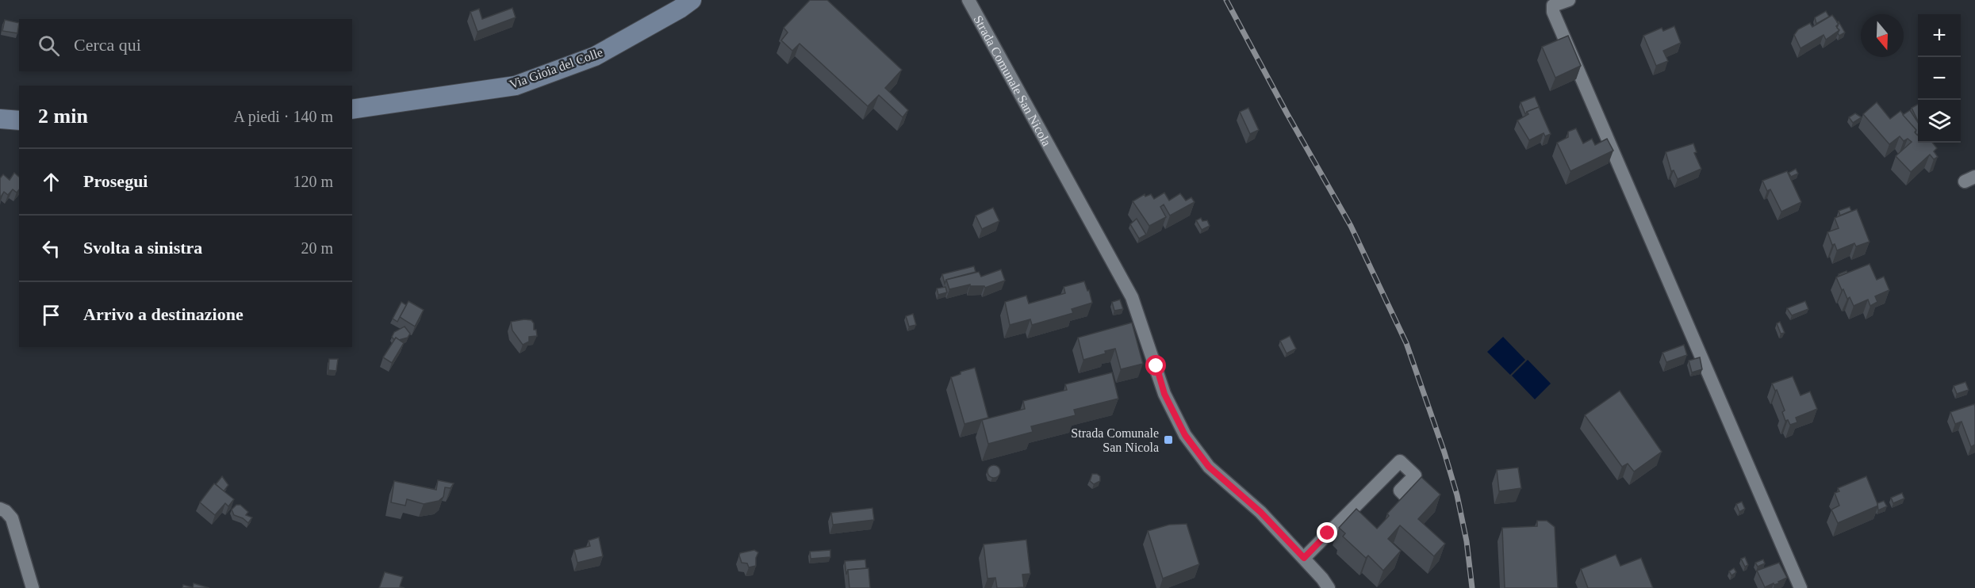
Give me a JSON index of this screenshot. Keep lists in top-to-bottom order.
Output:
{
  "streets": {
    "main road": ["Via Gioia del Colle"],
    "street": ["Strada Comunale San Nicola"]
  },
  "places": {
    "transit": ["Strada Comunale San Nicola"]
  },
  "north": "bottom",
  "page": {
    "map_buttons": ["+", "−"],
    "search": "Cerca qui",
    "heading": ["2 min", "A piedi · 140 m"],
    "list": [
      ["Prosegui", "120 m"],
      ["Svolta a sinistra", "20 m"],
      "Arrivo a destinazione"
    ]
  }
}
